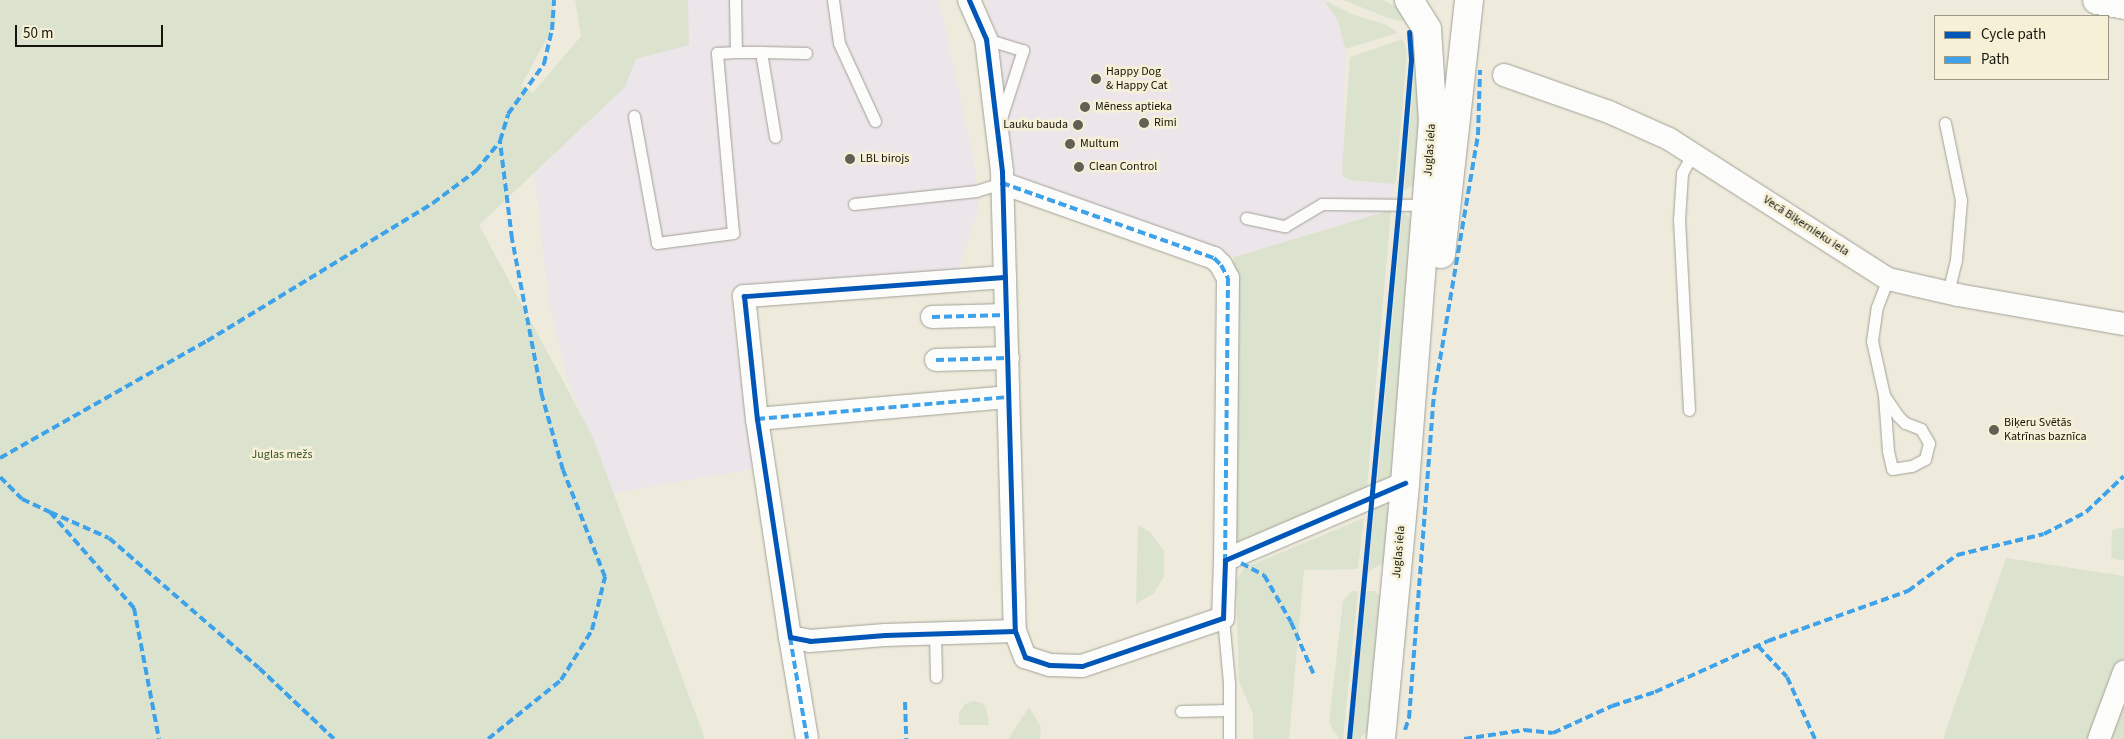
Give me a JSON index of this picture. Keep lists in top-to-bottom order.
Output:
{
  "streets": {
    "main road": ["Juglas iela"],
    "street": ["Vecā Biķernieku iela"]
  },
  "parks": ["Juglas mežs"],
  "places": [
    "Happy Dog & Happy Cat",
    "Mēness aptieka",
    "Rimi",
    "Lauku bauda",
    "Multum",
    "LBL birojs",
    "Clean Control",
    "Biķeru Svētās Katrīnas baznīca"
  ],
  "legend": ["Cycle path", "Path"],
  "scale_bar": "50 m"
}
